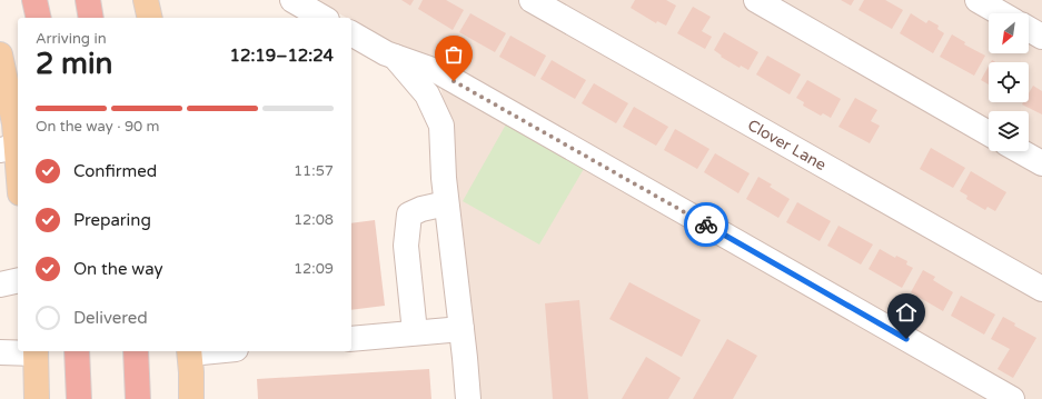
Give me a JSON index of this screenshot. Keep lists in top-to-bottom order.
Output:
{
  "streets": {
    "street": ["Clover Lane"]
  },
  "north": "bottom left",
  "page": {
    "heading": ["2 min", "Arriving in", "12:19–12:24"],
    "bar": "On the way · 90 m",
    "list": [
      ["Confirmed", "11:57"],
      ["Preparing", "12:08"],
      ["On the way", "12:09"],
      "Delivered"
    ]
  }
}
